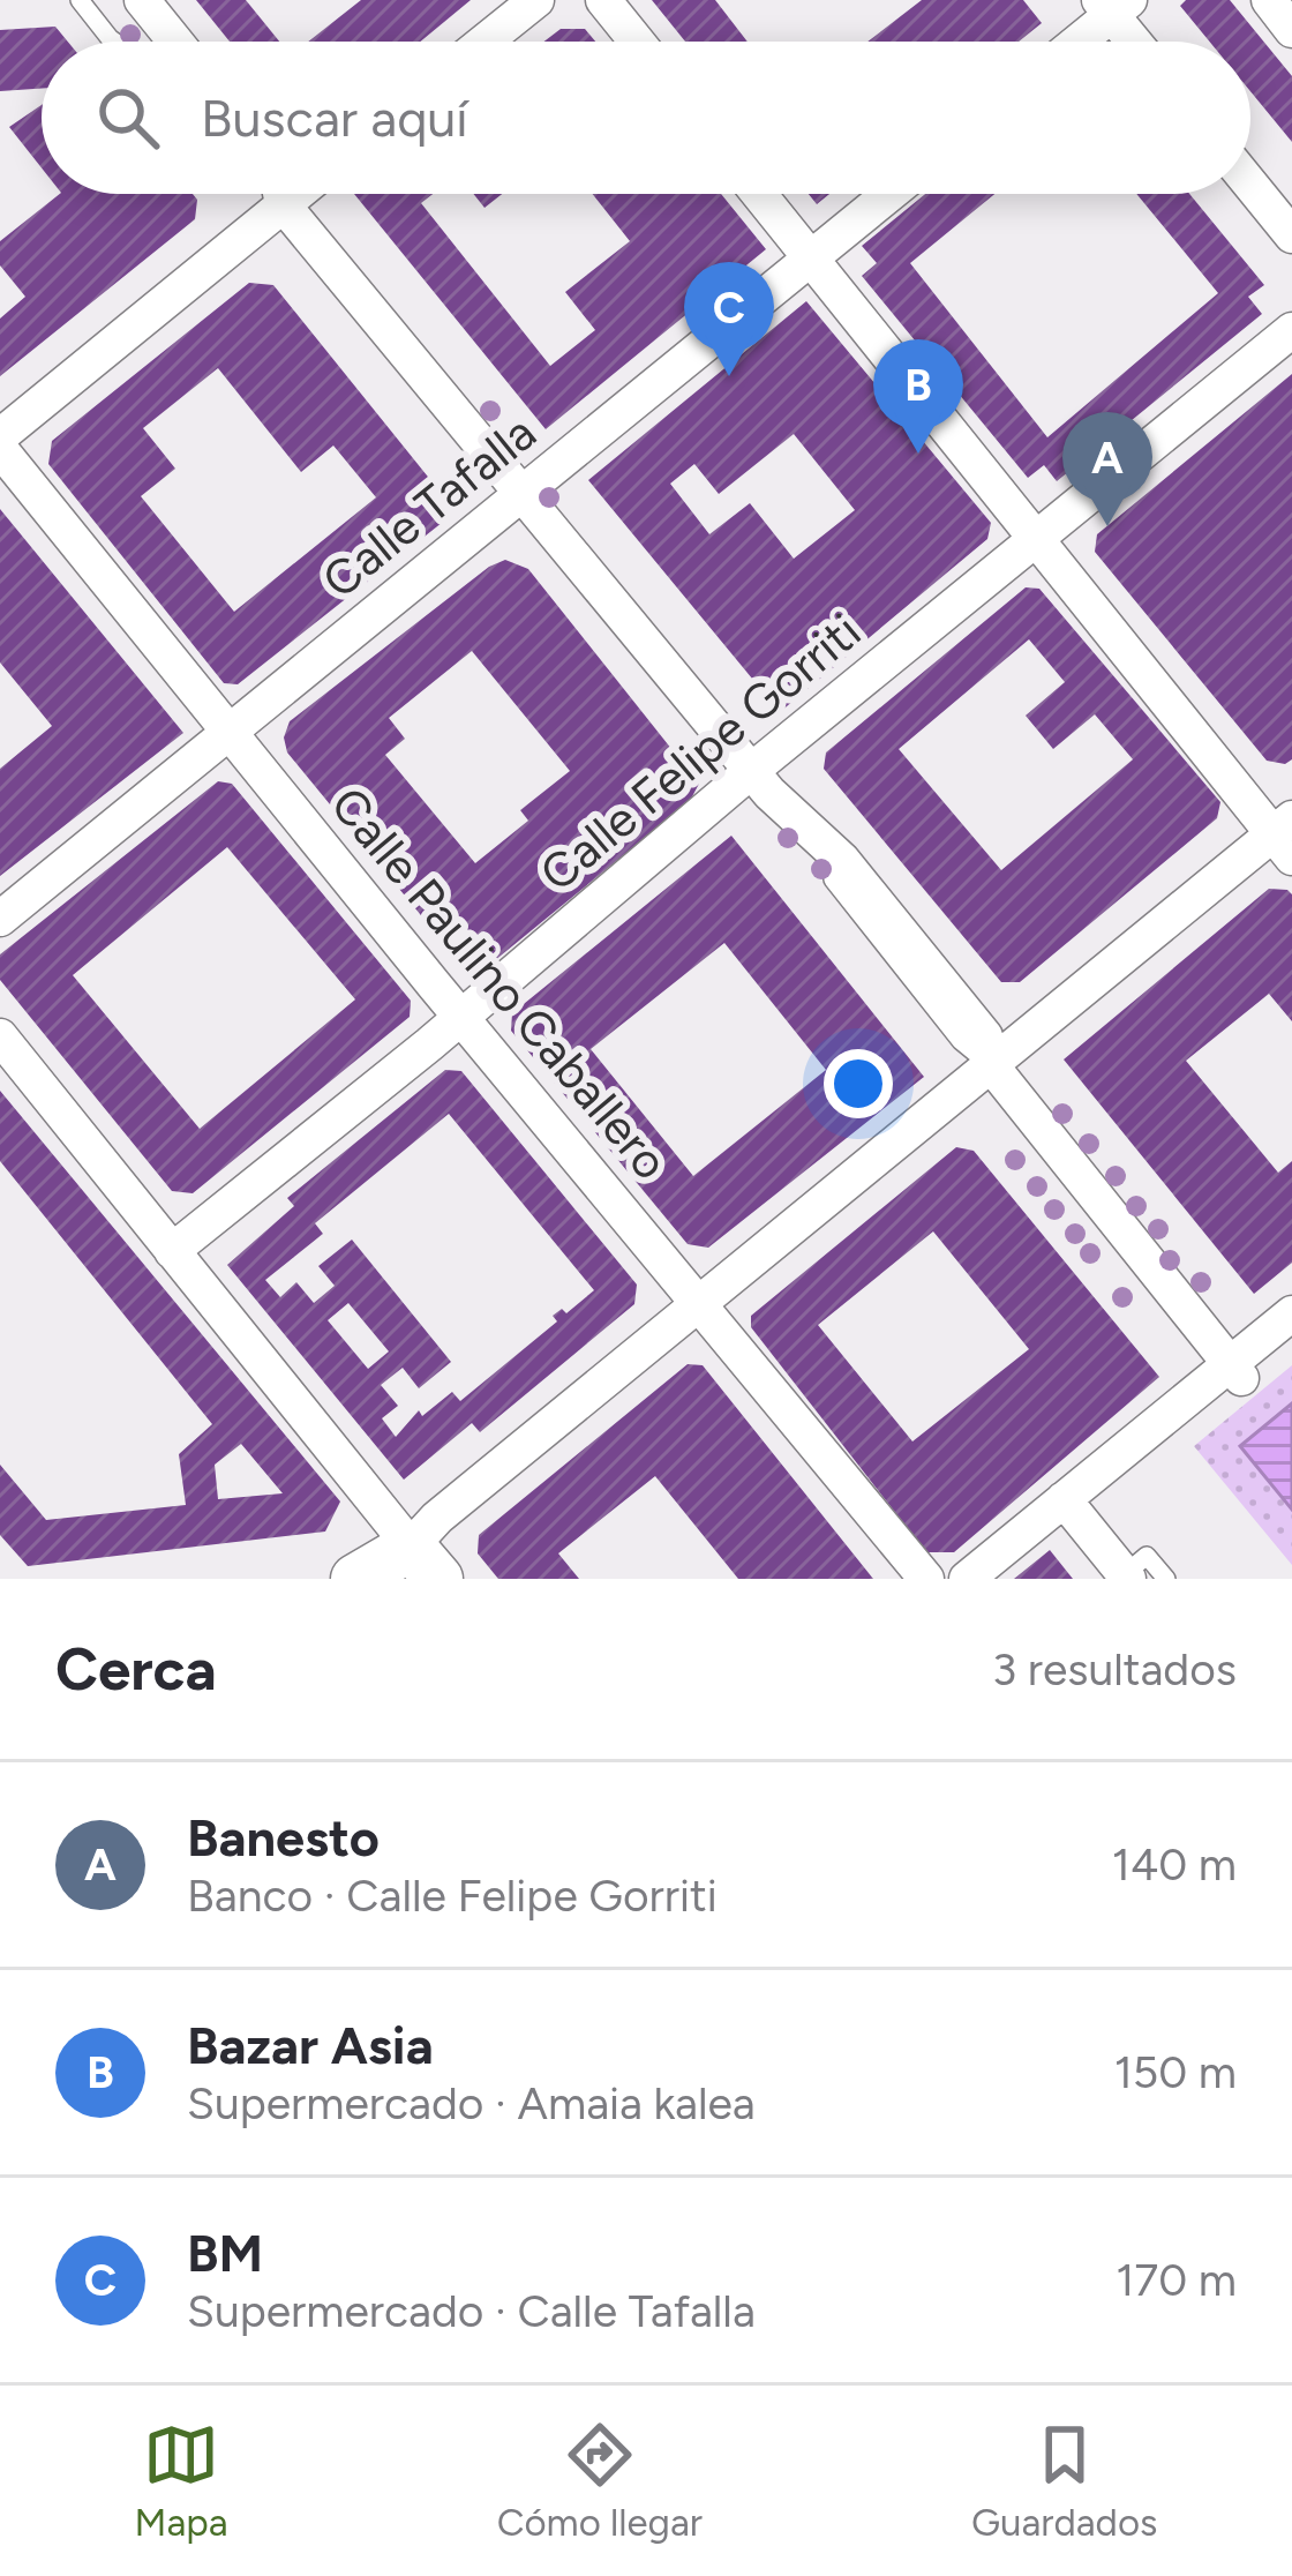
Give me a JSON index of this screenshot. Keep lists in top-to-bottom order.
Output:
{
  "streets": {
    "street": ["Calle Tafalla", "Calle Felipe Gorriti", "Calle Paulino Caballero"]
  },
  "crossings": [
    ["Calle Tafalla", "Calle Paulino Caballero"],
    ["Calle Felipe Gorriti", "Calle Paulino Caballero"]
  ],
  "page": {
    "search": "Buscar aquí",
    "pins": ["C", "B", "A"],
    "heading": ["Cerca", "3 resultados"],
    "list": [
      {
        "mark": "A",
        "name": "Banesto",
        "note": "Banco · Calle Felipe Gorriti",
        "value": "140 m"
      },
      {
        "mark": "B",
        "name": "Bazar Asia",
        "note": "Supermercado · Amaia kalea",
        "value": "150 m"
      },
      {
        "mark": "C",
        "name": "BM",
        "note": "Supermercado · Calle Tafalla",
        "value": "170 m"
      }
    ],
    "nav": ["Mapa", "Cómo llegar", "Guardados"]
  }
}
